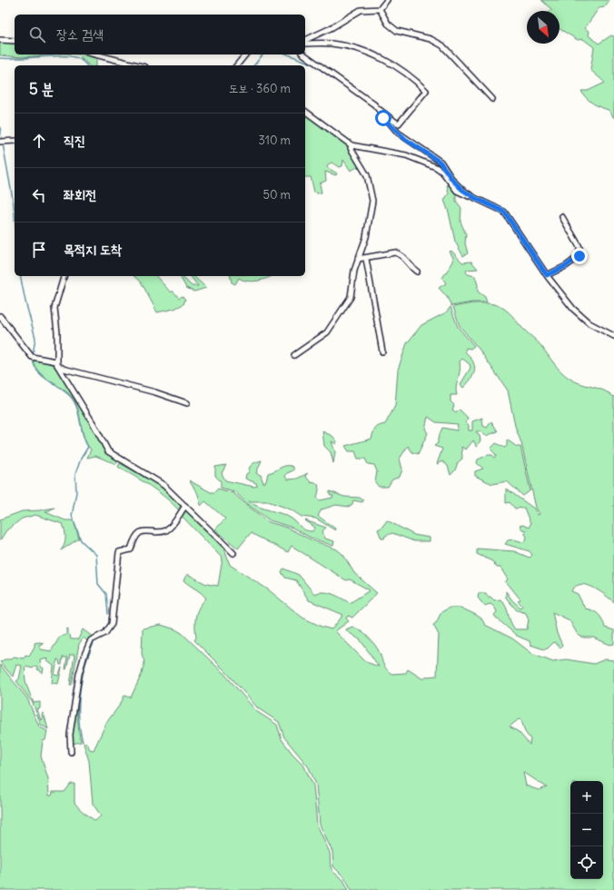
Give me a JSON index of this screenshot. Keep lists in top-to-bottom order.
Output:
{
  "north": "bottom right",
  "page": {
    "search": "장소 검색",
    "heading": ["5 분", "도보 · 360 m"],
    "list": [
      ["직진", "310 m"],
      ["좌회전", "50 m"],
      "목적지 도착"
    ],
    "map_buttons": ["+", "−"]
  }
}
